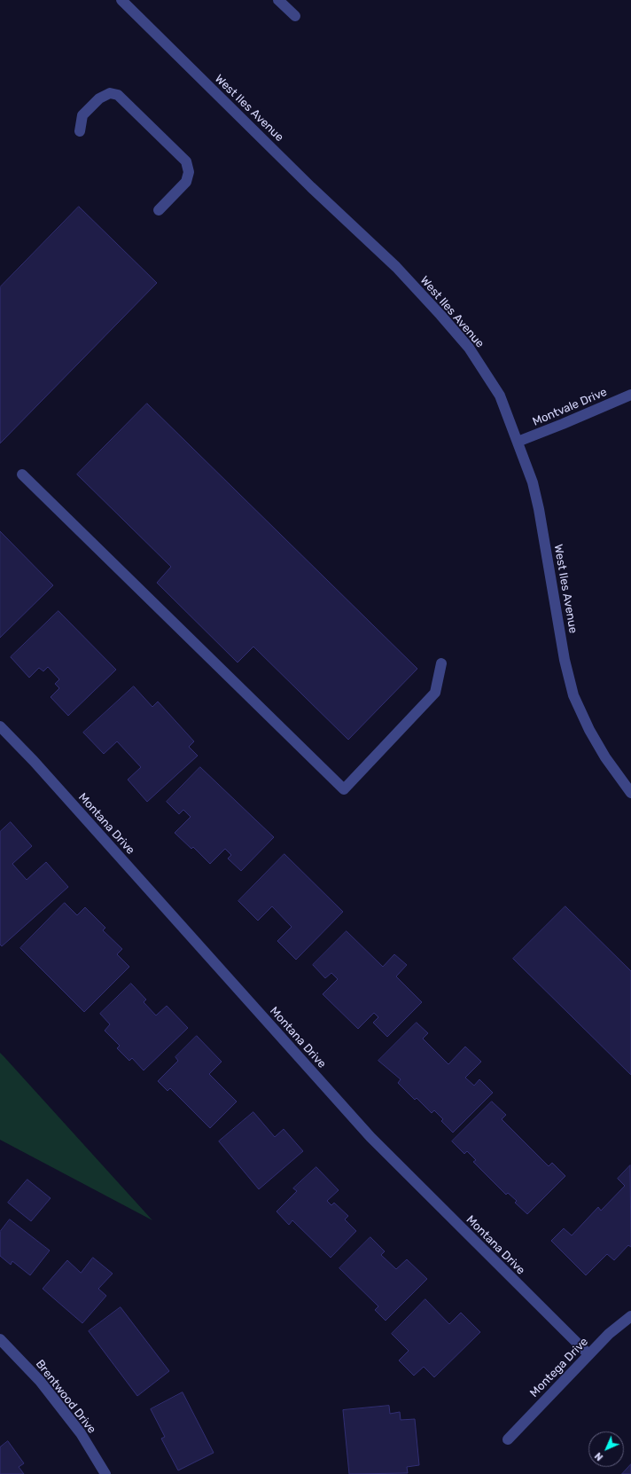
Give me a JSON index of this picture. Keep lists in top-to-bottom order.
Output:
{
  "streets": {
    "street": [
      "West Iles Avenue",
      "Montvale Drive",
      "Montana Drive",
      "Montega Drive",
      "Brentwood Drive"
    ]
  },
  "crossings": [
    ["West Iles Avenue", "Montvale Drive"],
    ["Montana Drive", "Montega Drive"]
  ],
  "north": "bottom left"
}
